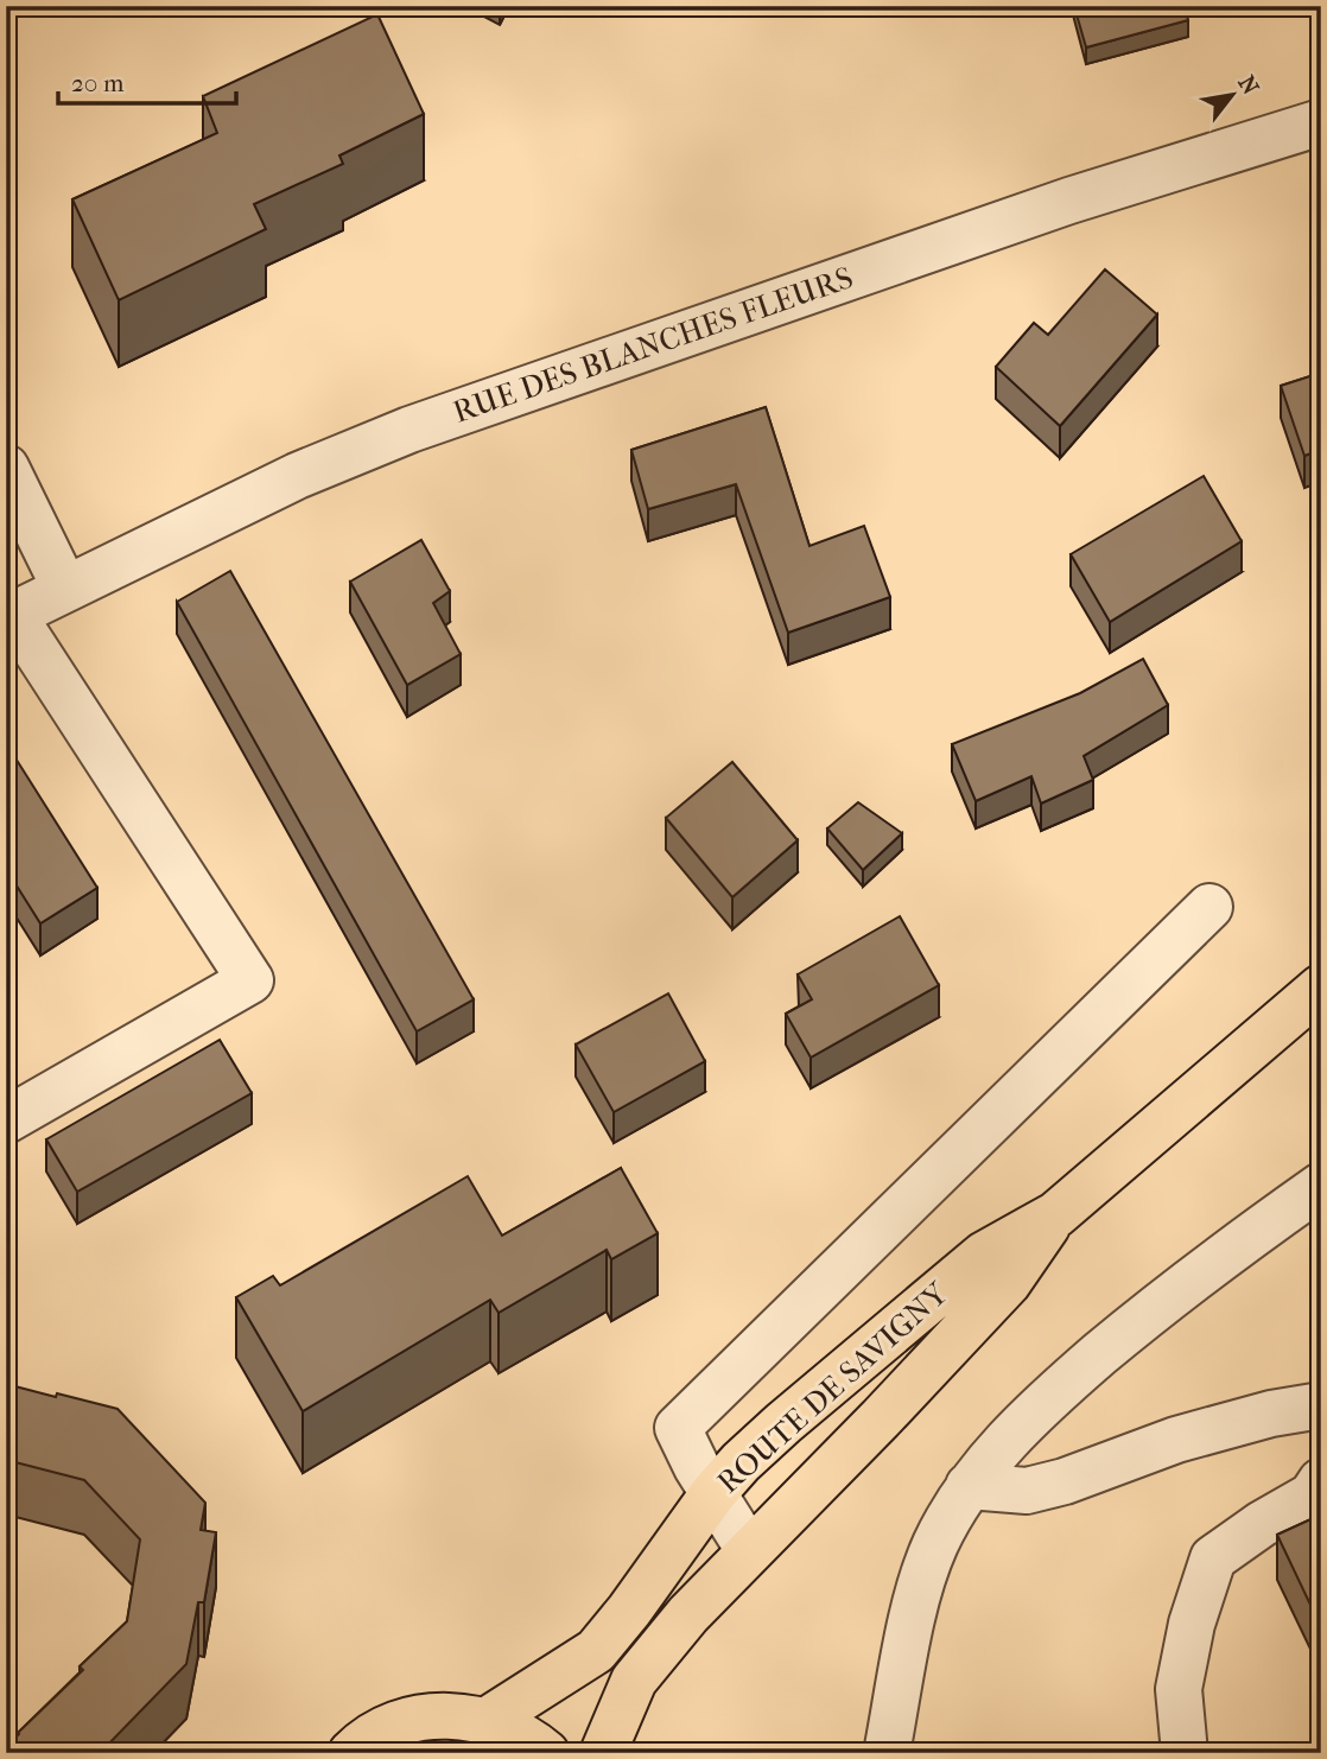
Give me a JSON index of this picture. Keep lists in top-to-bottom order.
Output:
{
  "streets": {
    "main road": ["ROUTE DE SAVIGNY"],
    "street": ["RUE DES BLANCHES FLEURS"]
  },
  "scale_bar": "20 m",
  "north": "top right"
}
